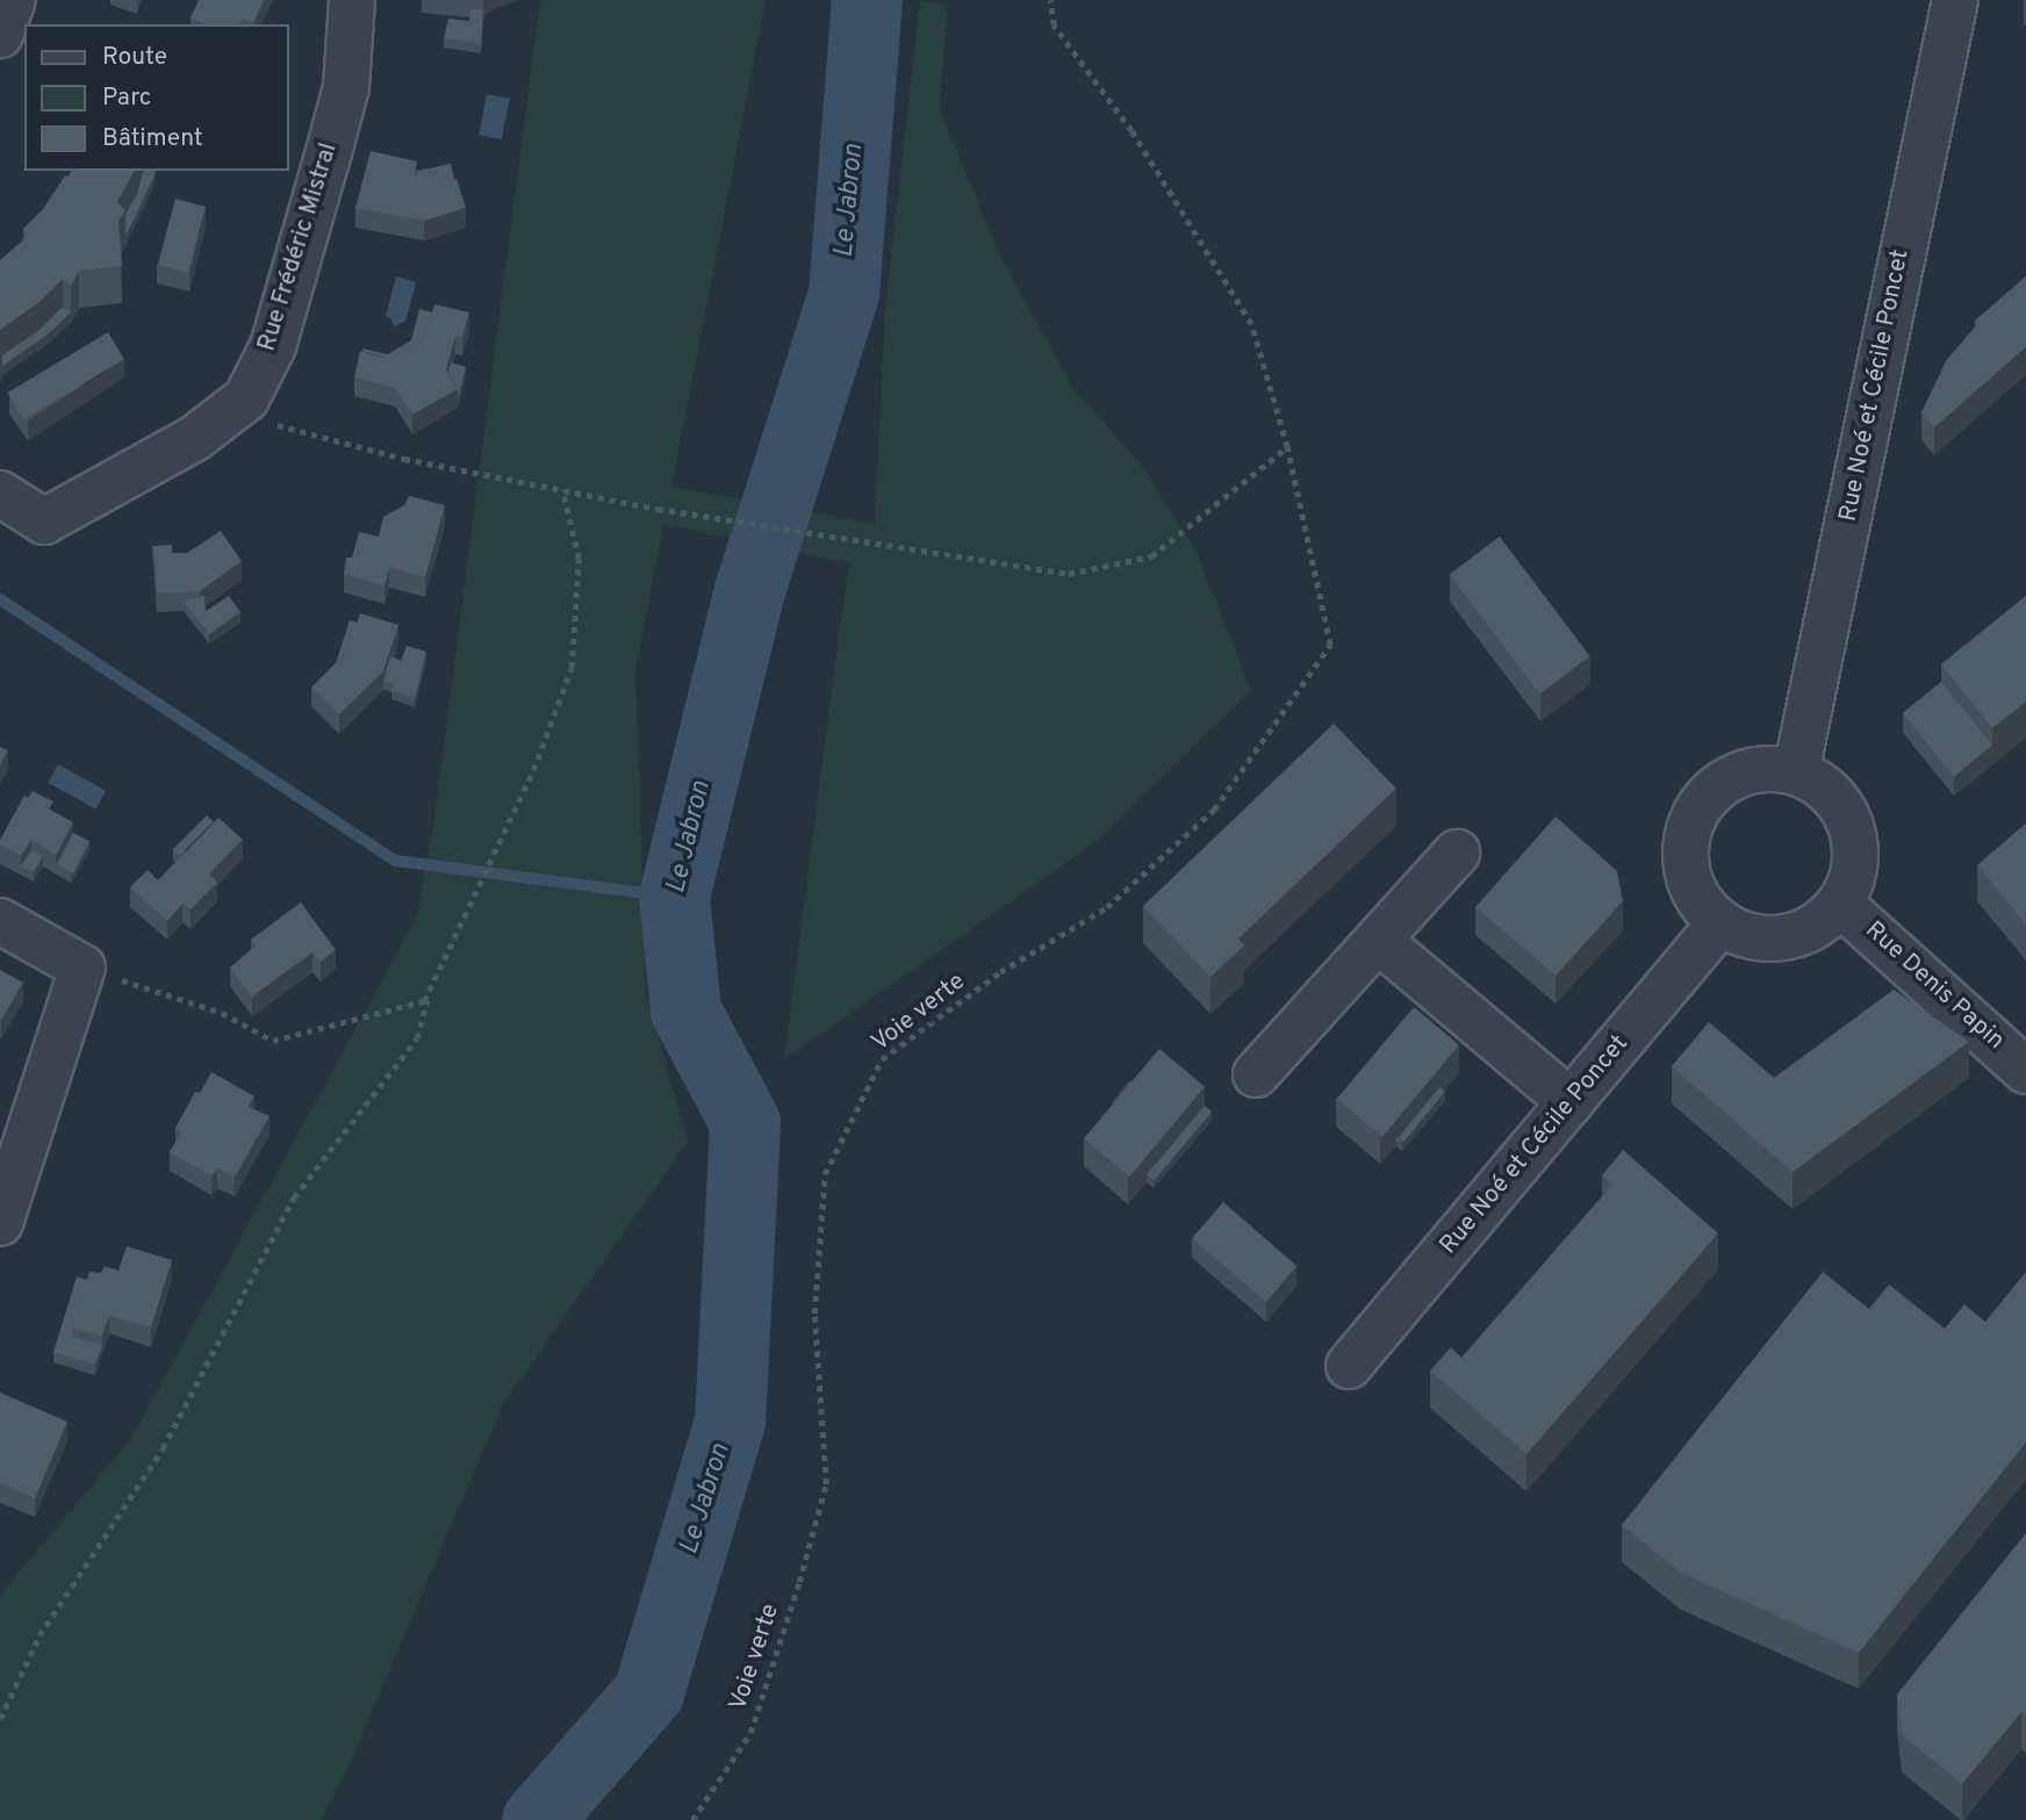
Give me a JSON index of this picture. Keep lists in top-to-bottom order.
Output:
{
  "streets": {
    "street": ["Rue Frédéric Mistral", "Rue Noé et Cécile Poncet", "Rue Denis Papin"],
    "path": ["Voie verte"]
  },
  "crossings": [
    ["Rue Noé et Cécile Poncet", "Rue Denis Papin"]
  ],
  "water": ["Le Jabron"],
  "legend": ["Route", "Parc", "Bâtiment"]
}
